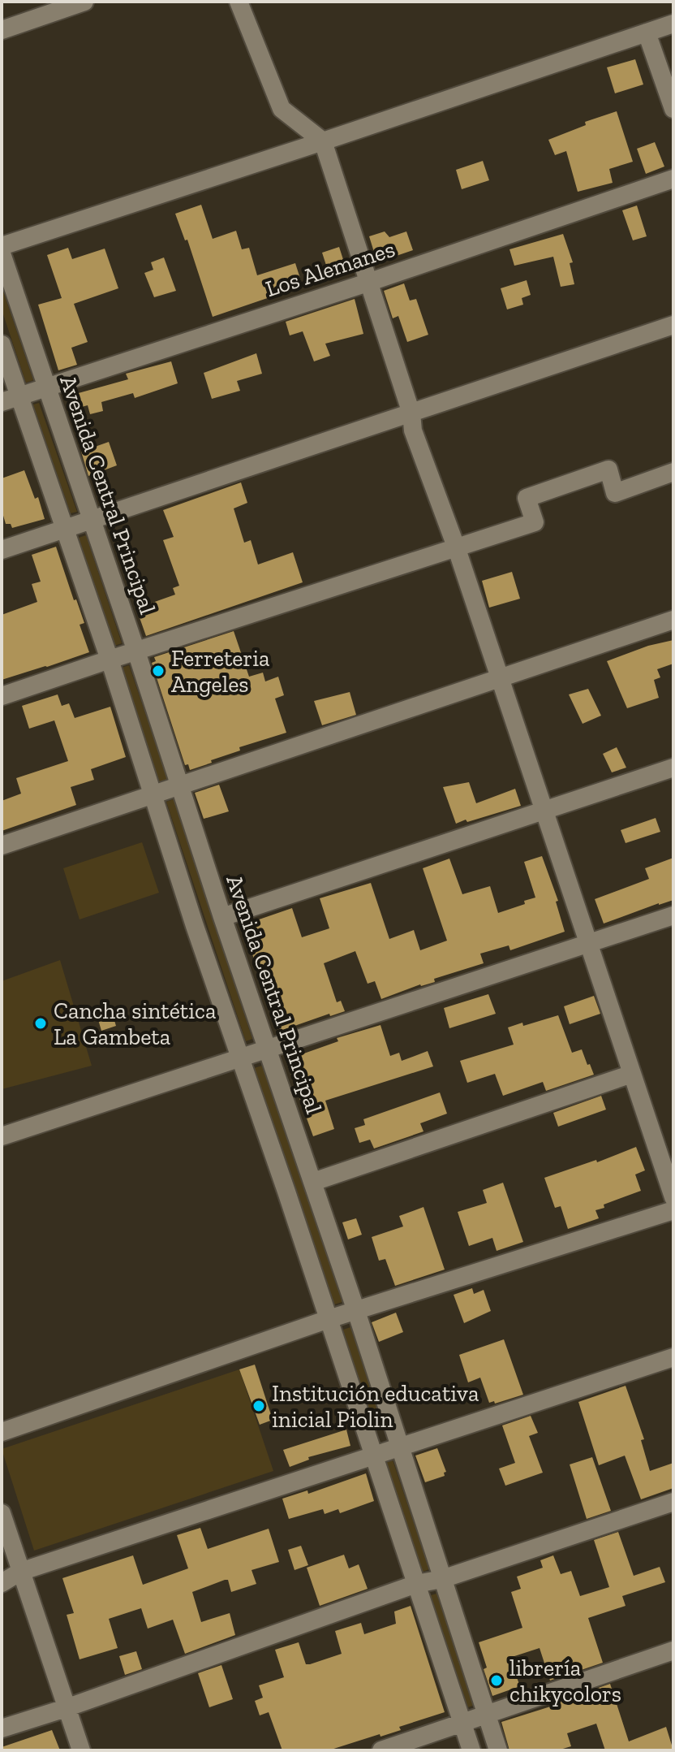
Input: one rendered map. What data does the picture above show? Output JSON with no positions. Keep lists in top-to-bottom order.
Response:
{
  "streets": {
    "street": ["Los Alemanes", "Avenida Central Principal"]
  },
  "crossings": [
    ["Los Alemanes", "Avenida Central Principal"]
  ],
  "places": [
    "Ferreteria Angeles",
    "Cancha sintética La Gambeta",
    "Institución educativa inicial Piolin",
    "librería chikycolors"
  ]
}
